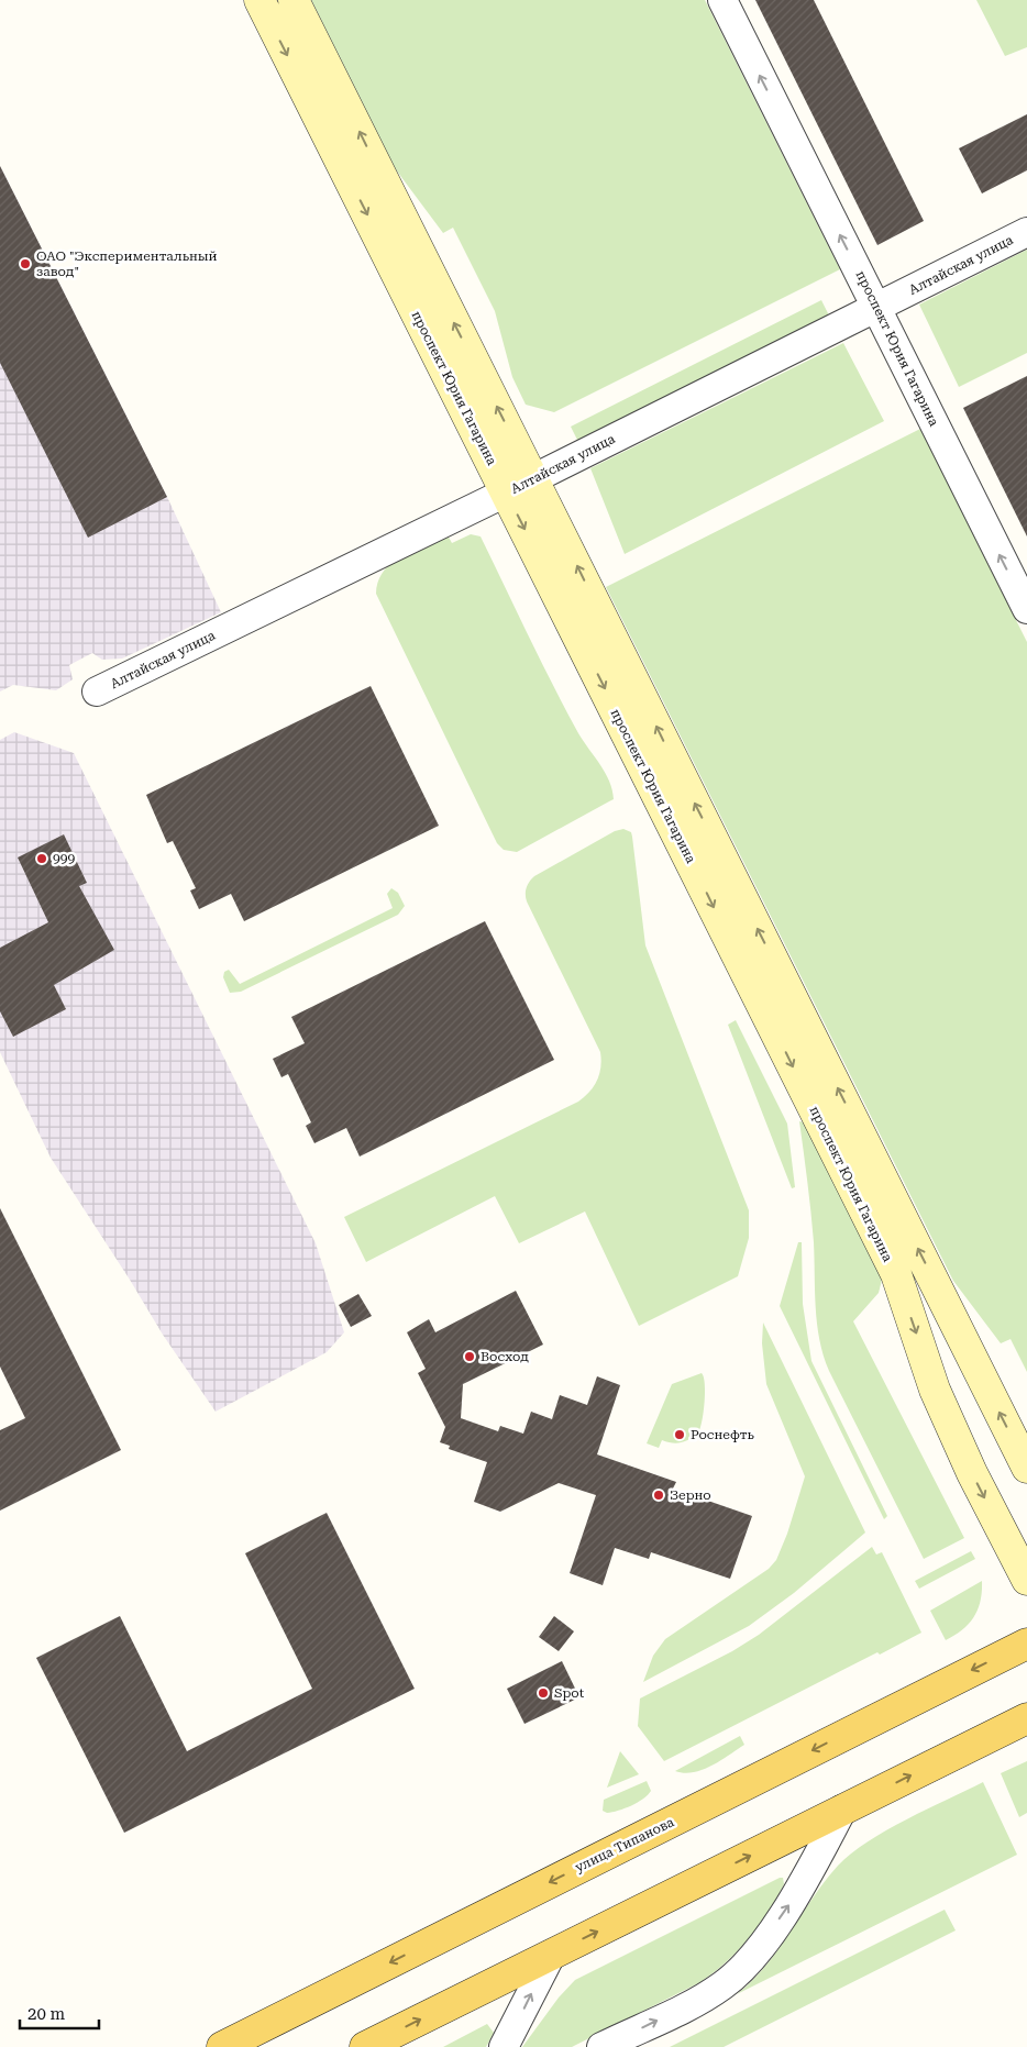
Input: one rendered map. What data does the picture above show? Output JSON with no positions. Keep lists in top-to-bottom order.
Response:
{
  "streets": {
    "main road": ["проспект Юрия Гагарина", "улица Типанова"],
    "street": ["Алтайская улица"]
  },
  "crossings": [
    ["Алтайская улица", "проспект Юрия Гагарина"]
  ],
  "places": [
    "ОАО \"Экспериментальный завод\"",
    "999",
    "Восход",
    "Роснефть",
    "Зерно",
    "Spot"
  ],
  "scale_bar": "20 m"
}
